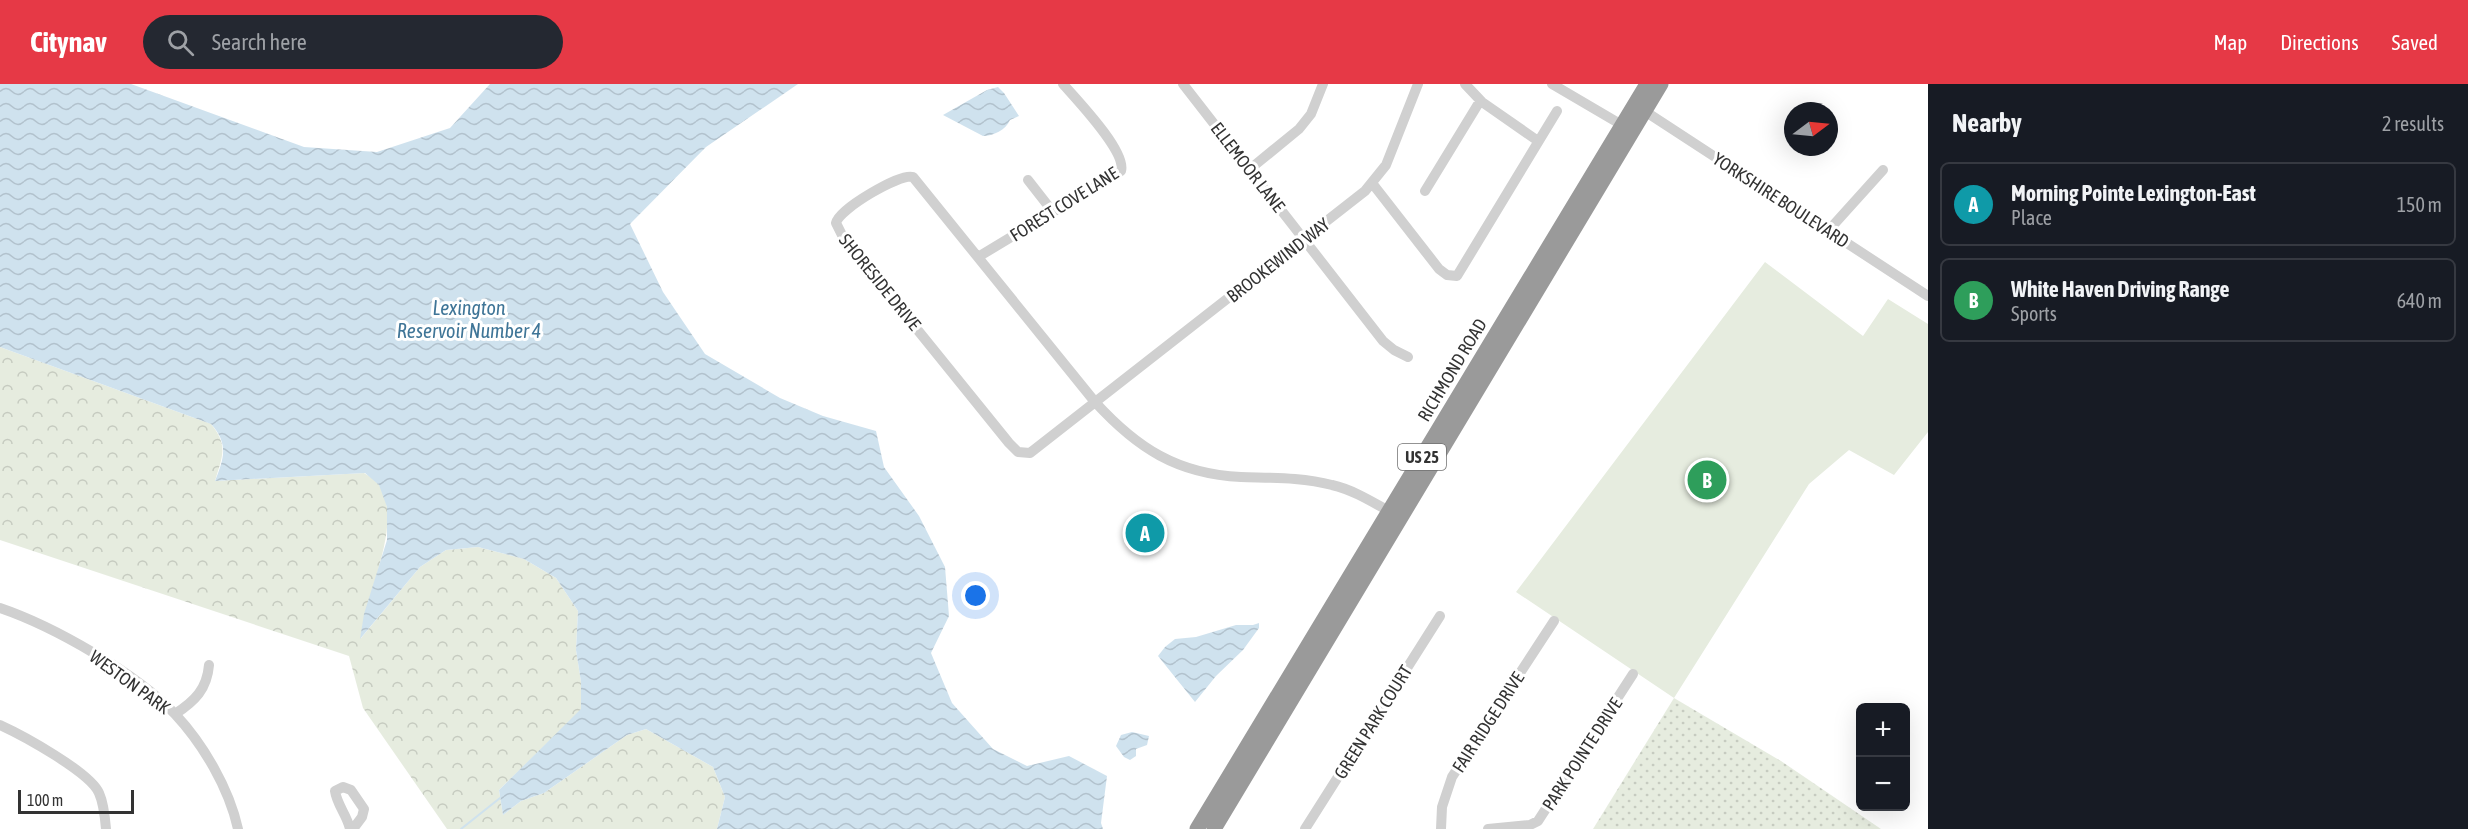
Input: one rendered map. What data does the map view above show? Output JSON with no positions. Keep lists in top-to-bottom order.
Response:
{
  "streets": {
    "highway": ["RICHMOND ROAD", "US 25"],
    "street": [
      "ELLEMOOR LANE",
      "YORKSHIRE BOULEVARD",
      "FOREST COVE LANE",
      "BROOKEWIND WAY",
      "SHORESIDE DRIVE",
      "WESTON PARK",
      "GREEN PARK COURT",
      "FAIR RIDGE DRIVE",
      "PARK POINTE DRIVE"
    ]
  },
  "crossings": [
    ["ELLEMOOR LANE", "BROOKEWIND WAY"],
    ["YORKSHIRE BOULEVARD", "RICHMOND ROAD"],
    ["FOREST COVE LANE", "SHORESIDE DRIVE"],
    ["BROOKEWIND WAY", "SHORESIDE DRIVE"],
    ["SHORESIDE DRIVE", "RICHMOND ROAD"]
  ],
  "water": ["Lexington Reservoir Number 4"],
  "scale_bar": "100 m",
  "north": "right",
  "page": {
    "header": "Citynav",
    "search": "Search here",
    "nav": ["Map", "Directions", "Saved"],
    "heading": ["Nearby", "2 results"],
    "list": [
      {
        "mark": "A",
        "name": "Morning Pointe Lexington-East",
        "note": "Place",
        "value": "150 m"
      },
      {
        "mark": "B",
        "name": "White Haven Driving Range",
        "note": "Sports",
        "value": "640 m"
      }
    ],
    "pins": ["B", "A"],
    "map_buttons": ["+", "−"],
    "scale": "100 m"
  }
}
